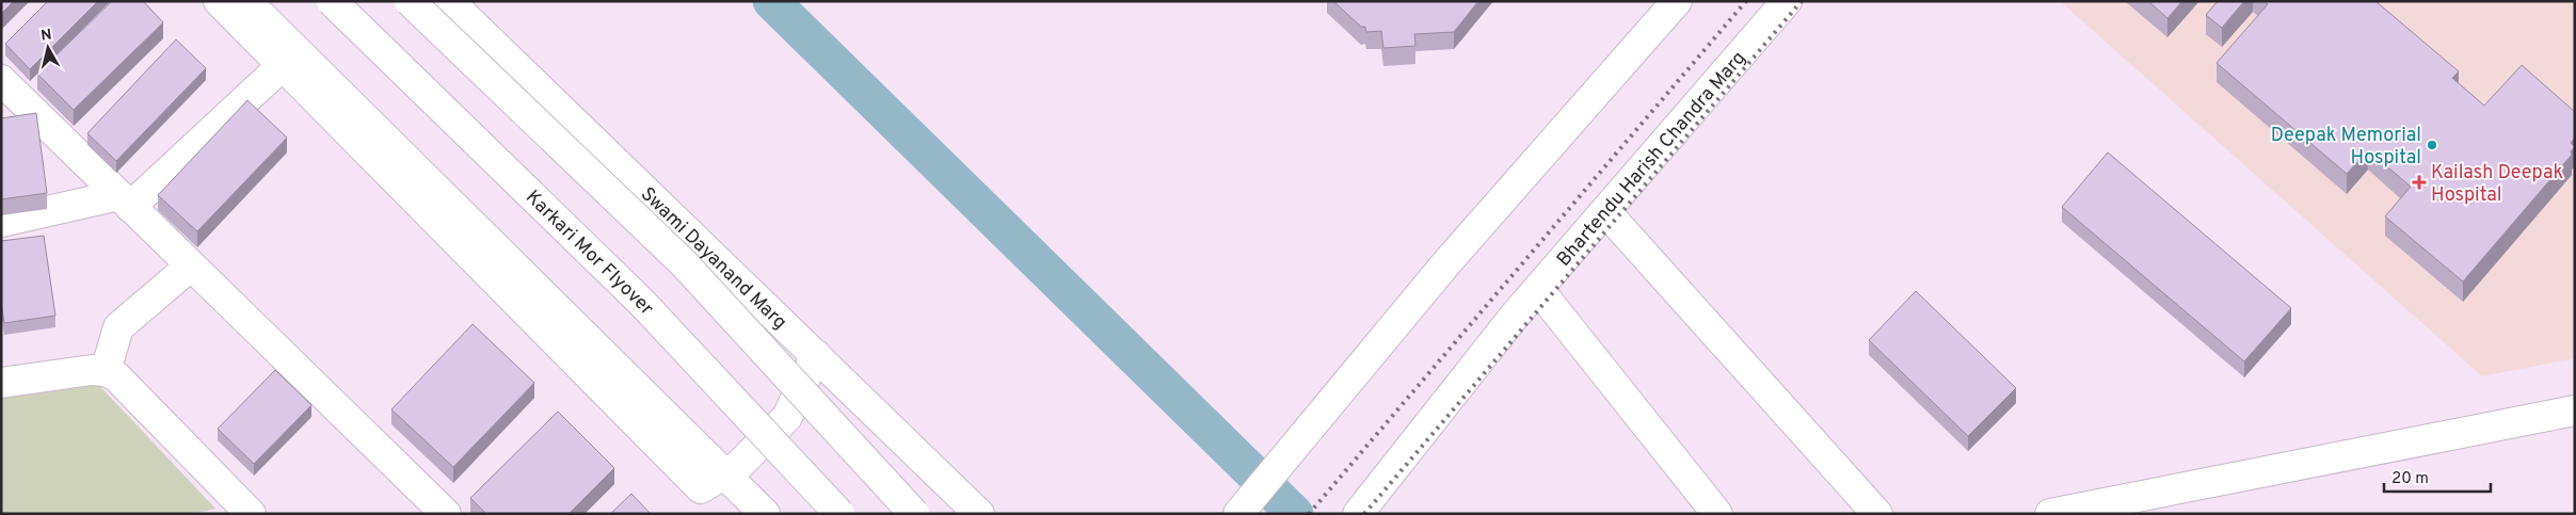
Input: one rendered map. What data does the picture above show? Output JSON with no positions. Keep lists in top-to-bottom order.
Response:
{
  "streets": {
    "main road": ["Bhartendu Harish Chandra Marg", "Karkari Mor Flyover", "Swami Dayanand Marg"]
  },
  "places": {
    "other": ["Deepak Memorial Hospital"],
    "health": ["Kailash Deepak Hospital"]
  },
  "scale_bar": "20 m",
  "north": "top"
}
